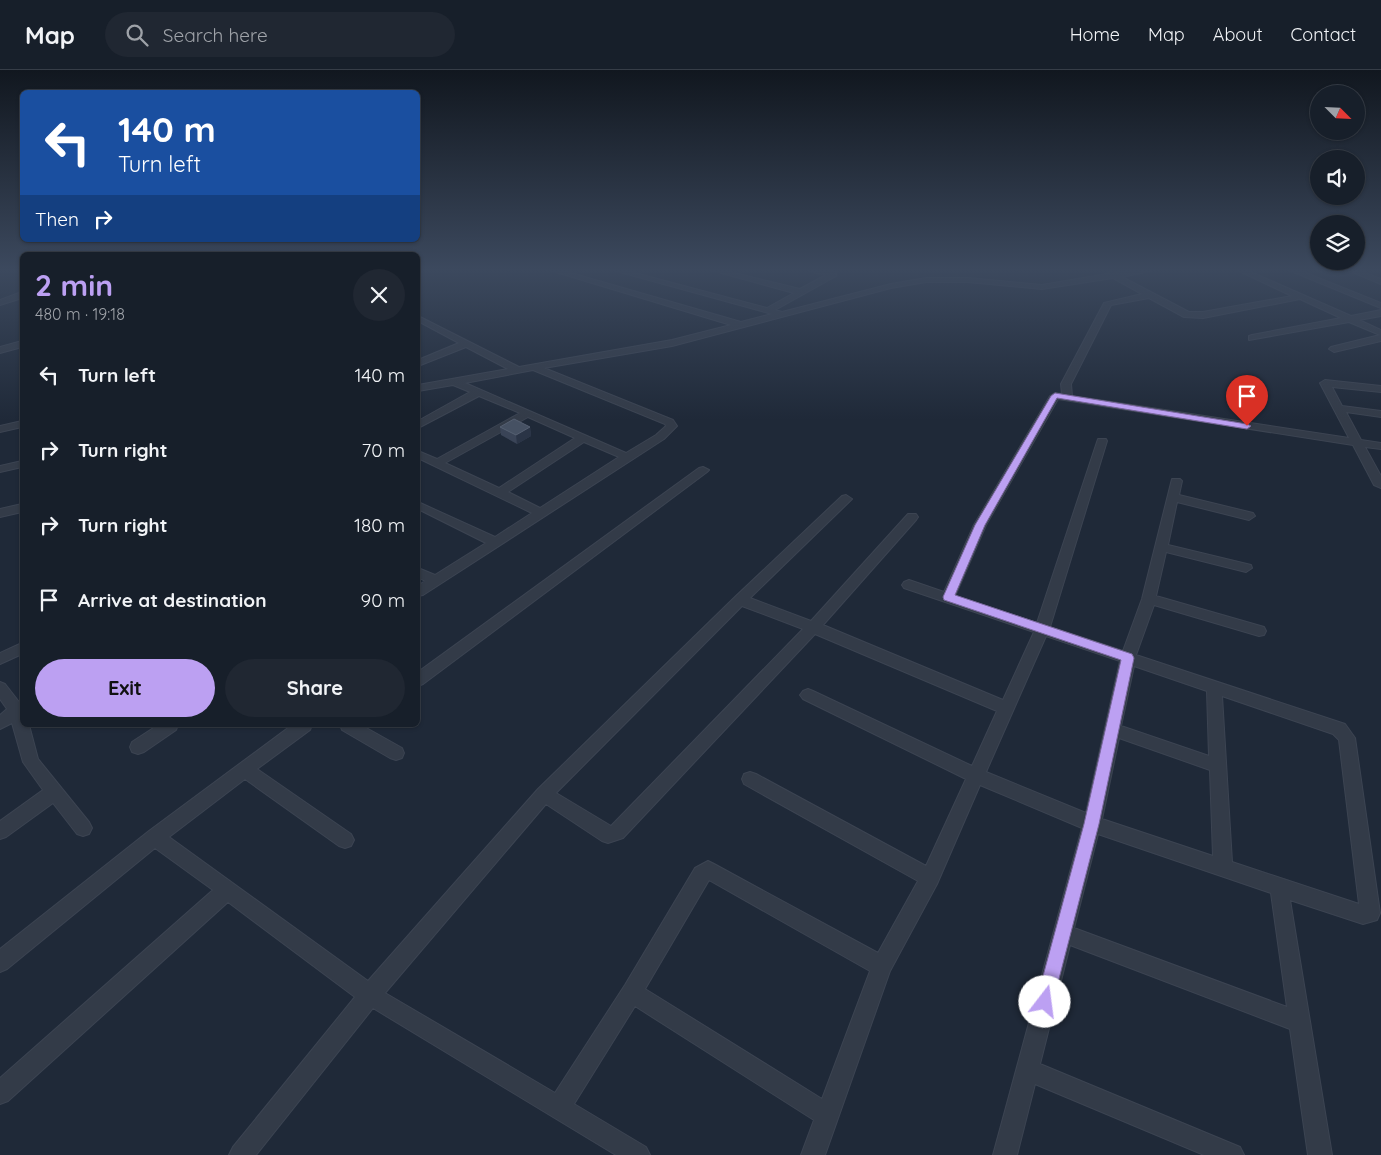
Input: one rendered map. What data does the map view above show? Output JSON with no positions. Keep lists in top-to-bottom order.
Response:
{
  "north": "bottom right",
  "page": {
    "header": "Map",
    "search": "Search here",
    "nav": [
      "Home",
      "Map",
      "About",
      "Contact"
    ],
    "turn": ["140 m", "Turn left"],
    "then": "Then",
    "heading": ["2 min", "480 m · 19:18"],
    "list": [
      {
        "name": "Turn left",
        "value": "140 m"
      },
      {
        "name": "Turn right",
        "value": "70 m"
      },
      {
        "name": "Turn right",
        "value": "180 m"
      },
      {
        "name": "Arrive at destination",
        "value": "90 m"
      }
    ],
    "buttons": ["Exit", "Share"]
  }
}
